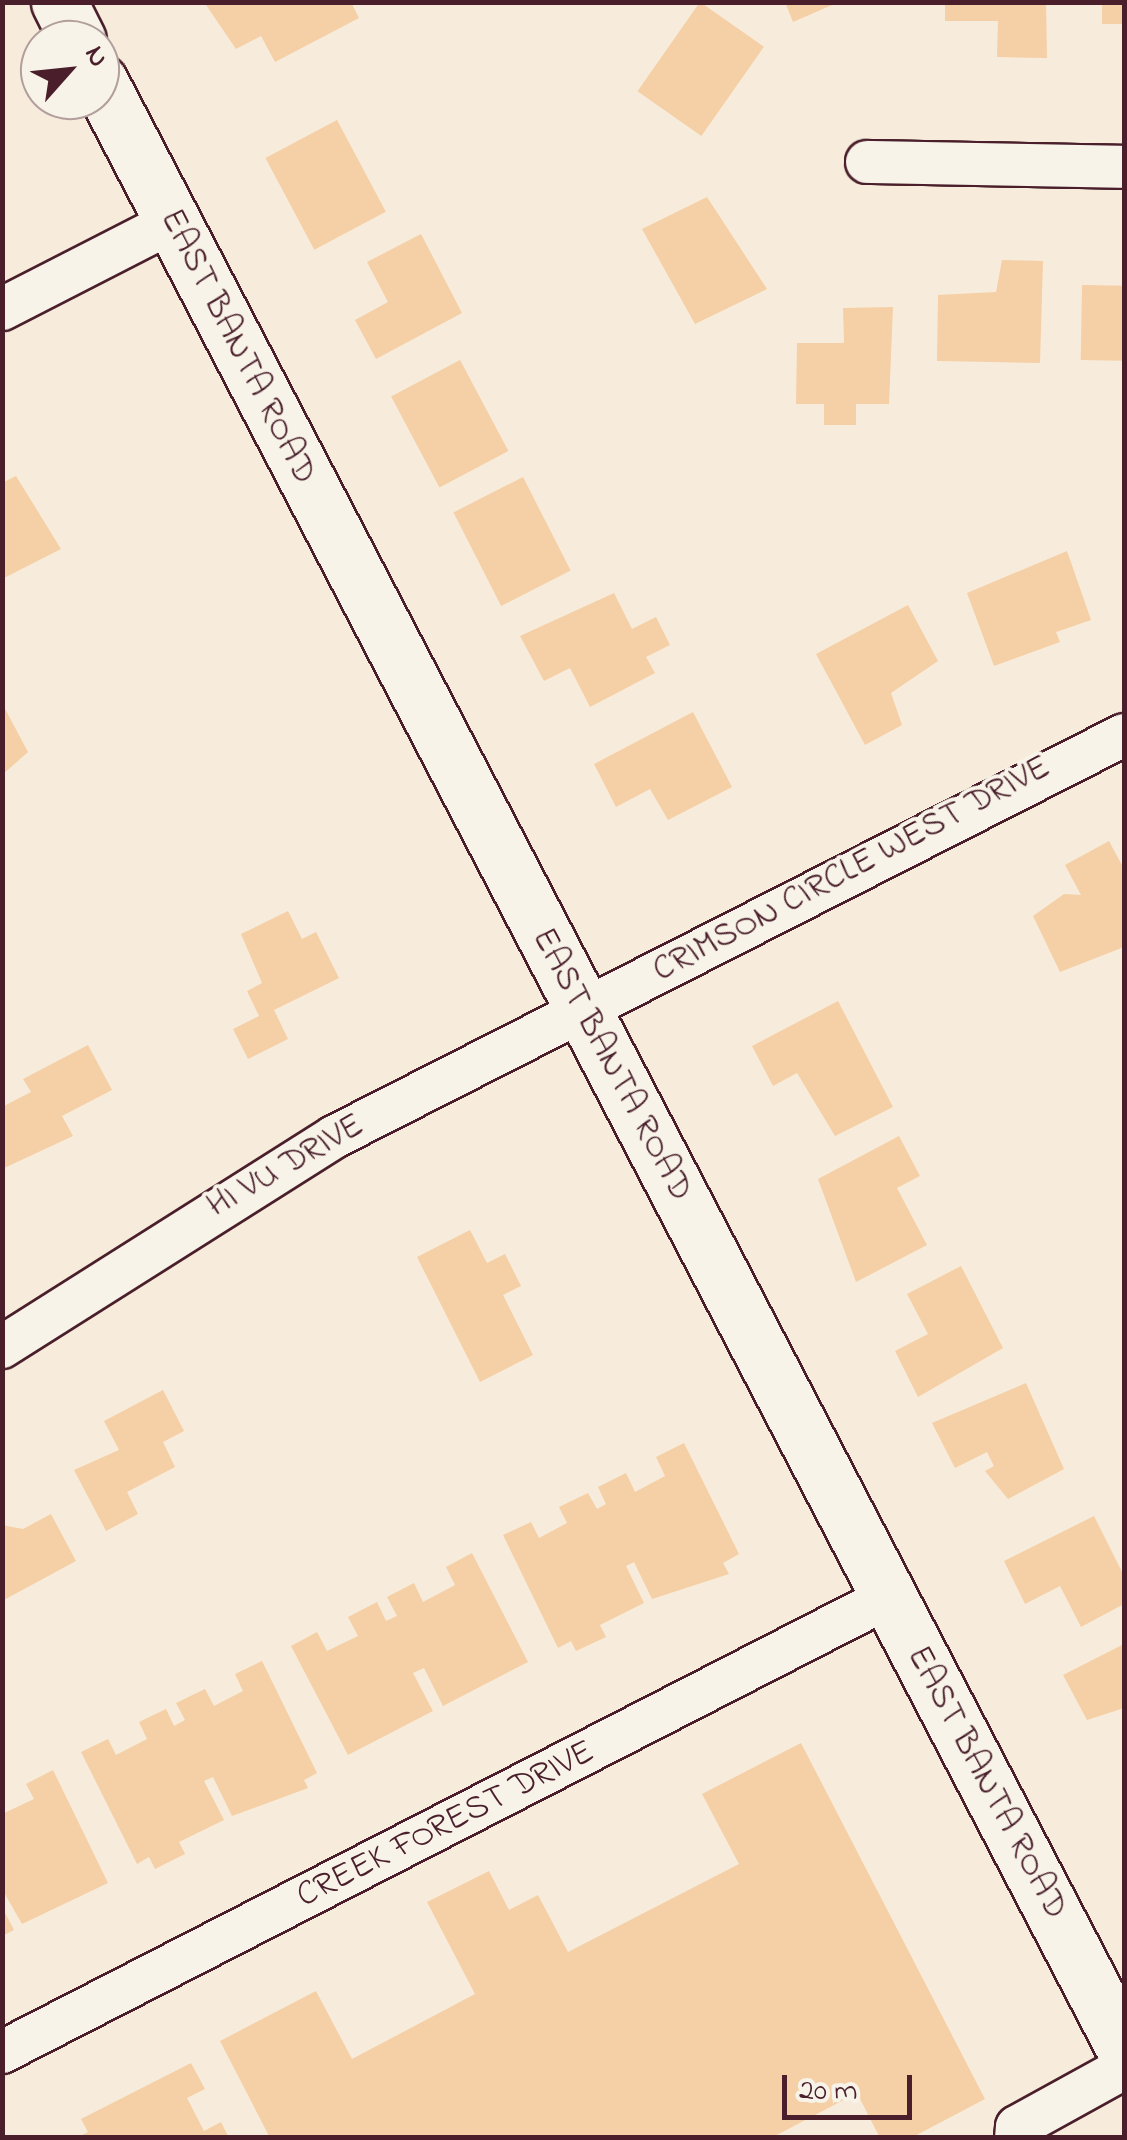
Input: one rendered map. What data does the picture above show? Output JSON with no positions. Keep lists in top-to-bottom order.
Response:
{
  "streets": {
    "street": [
      "EAST BANTA ROAD",
      "CRIMSON CIRCLE WEST DRIVE",
      "HI VU DRIVE",
      "CREEK FOREST DRIVE"
    ]
  },
  "crossings": [
    ["EAST BANTA ROAD", "CRIMSON CIRCLE WEST DRIVE"],
    ["EAST BANTA ROAD", "HI VU DRIVE"],
    ["EAST BANTA ROAD", "CREEK FOREST DRIVE"],
    ["CRIMSON CIRCLE WEST DRIVE", "HI VU DRIVE"]
  ],
  "scale_bar": "20 m",
  "north": "top right"
}
